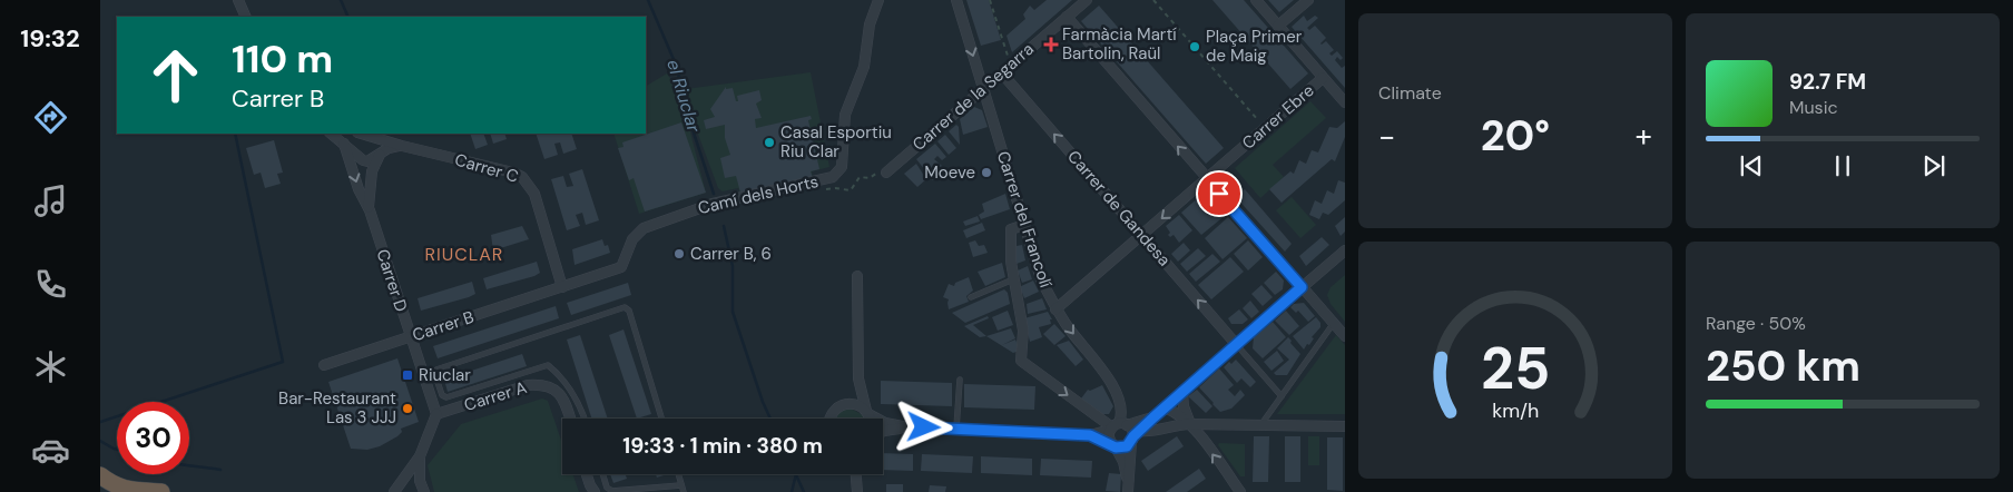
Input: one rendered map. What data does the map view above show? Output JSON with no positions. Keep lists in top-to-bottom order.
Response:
{
  "streets": {
    "street": [
      "Carrer de la Segarra",
      "Carrer Ebre",
      "Carrer C",
      "Camí dels Horts",
      "Carrer de Gandesa",
      "Carrer del Francolí",
      "Carrer D",
      "Carrer B",
      "Carrer A"
    ]
  },
  "crossings": [
    ["Carrer de la Segarra", "Carrer de Gandesa"],
    ["Carrer de la Segarra", "Carrer del Francolí"],
    ["Carrer Ebre", "Carrer de Gandesa"],
    ["Carrer Ebre", "Carrer del Francolí"],
    ["Carrer C", "Camí dels Horts"],
    ["Carrer C", "Carrer B"],
    ["Camí dels Horts", "Carrer B"],
    ["Carrer D", "Carrer B"],
    ["Carrer D", "Carrer A"]
  ],
  "one_way": ["Carrer del Francolí"],
  "districts": ["RIUCLAR"],
  "water": ["el Riuclar"],
  "places": {
    "health": ["Farmàcia Martí Bartolin, Raül"],
    "other": [
      "Plaça Primer de Maig",
      "Casal Esportiu Riu Clar",
      "Moeve",
      "Carrer B, 6",
      "Bar-Restaurant Las 3 JJJ"
    ],
    "transit": ["Riuclar"]
  },
  "page": {
    "tabs": "19:32",
    "tile": [
      "Climate",
      ["Range · 50%", "250 km"]
    ],
    "turn": ["110 m", "Carrer B"],
    "song": ["92.7 FM", "Music"],
    "heat": ["−", "20°", "+"],
    "limit": "30",
    "trip": "19:33 · 1 min · 380 m",
    "gauge": ["25", "km/h"]
  }
}
